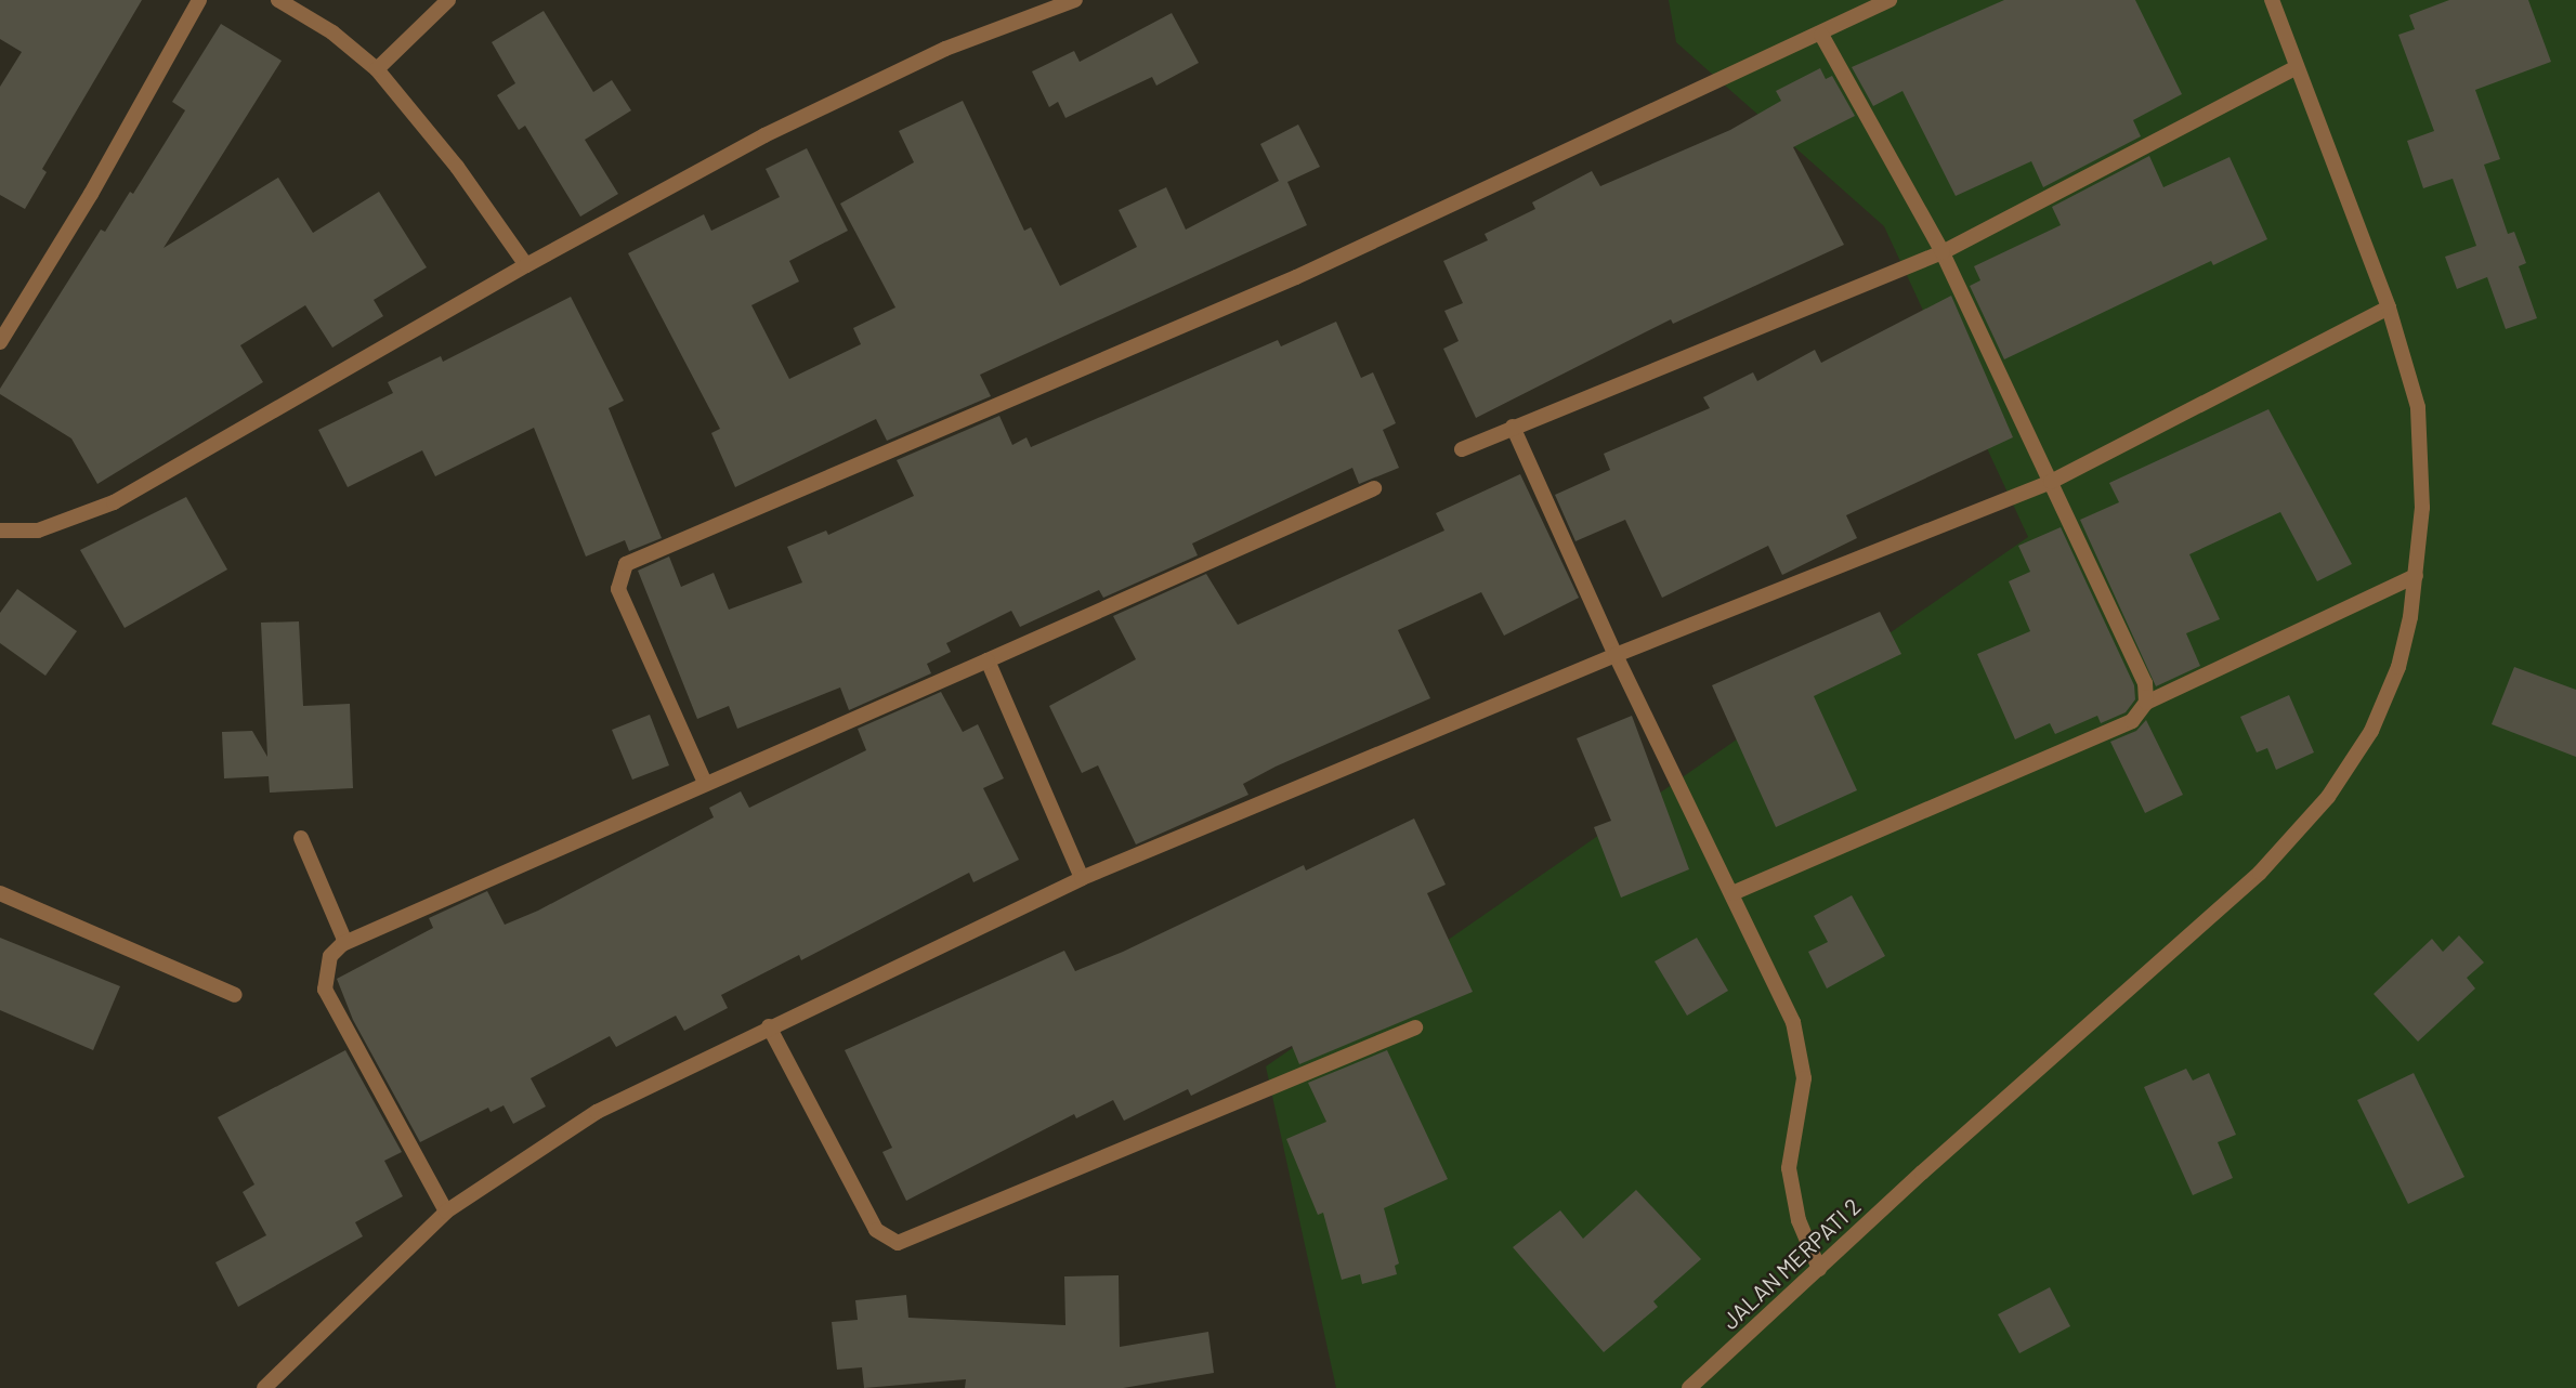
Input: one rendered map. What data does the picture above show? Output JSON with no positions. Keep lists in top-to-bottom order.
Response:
{
  "streets": {
    "street": ["JALAN MERPATI 2"]
  }
}
